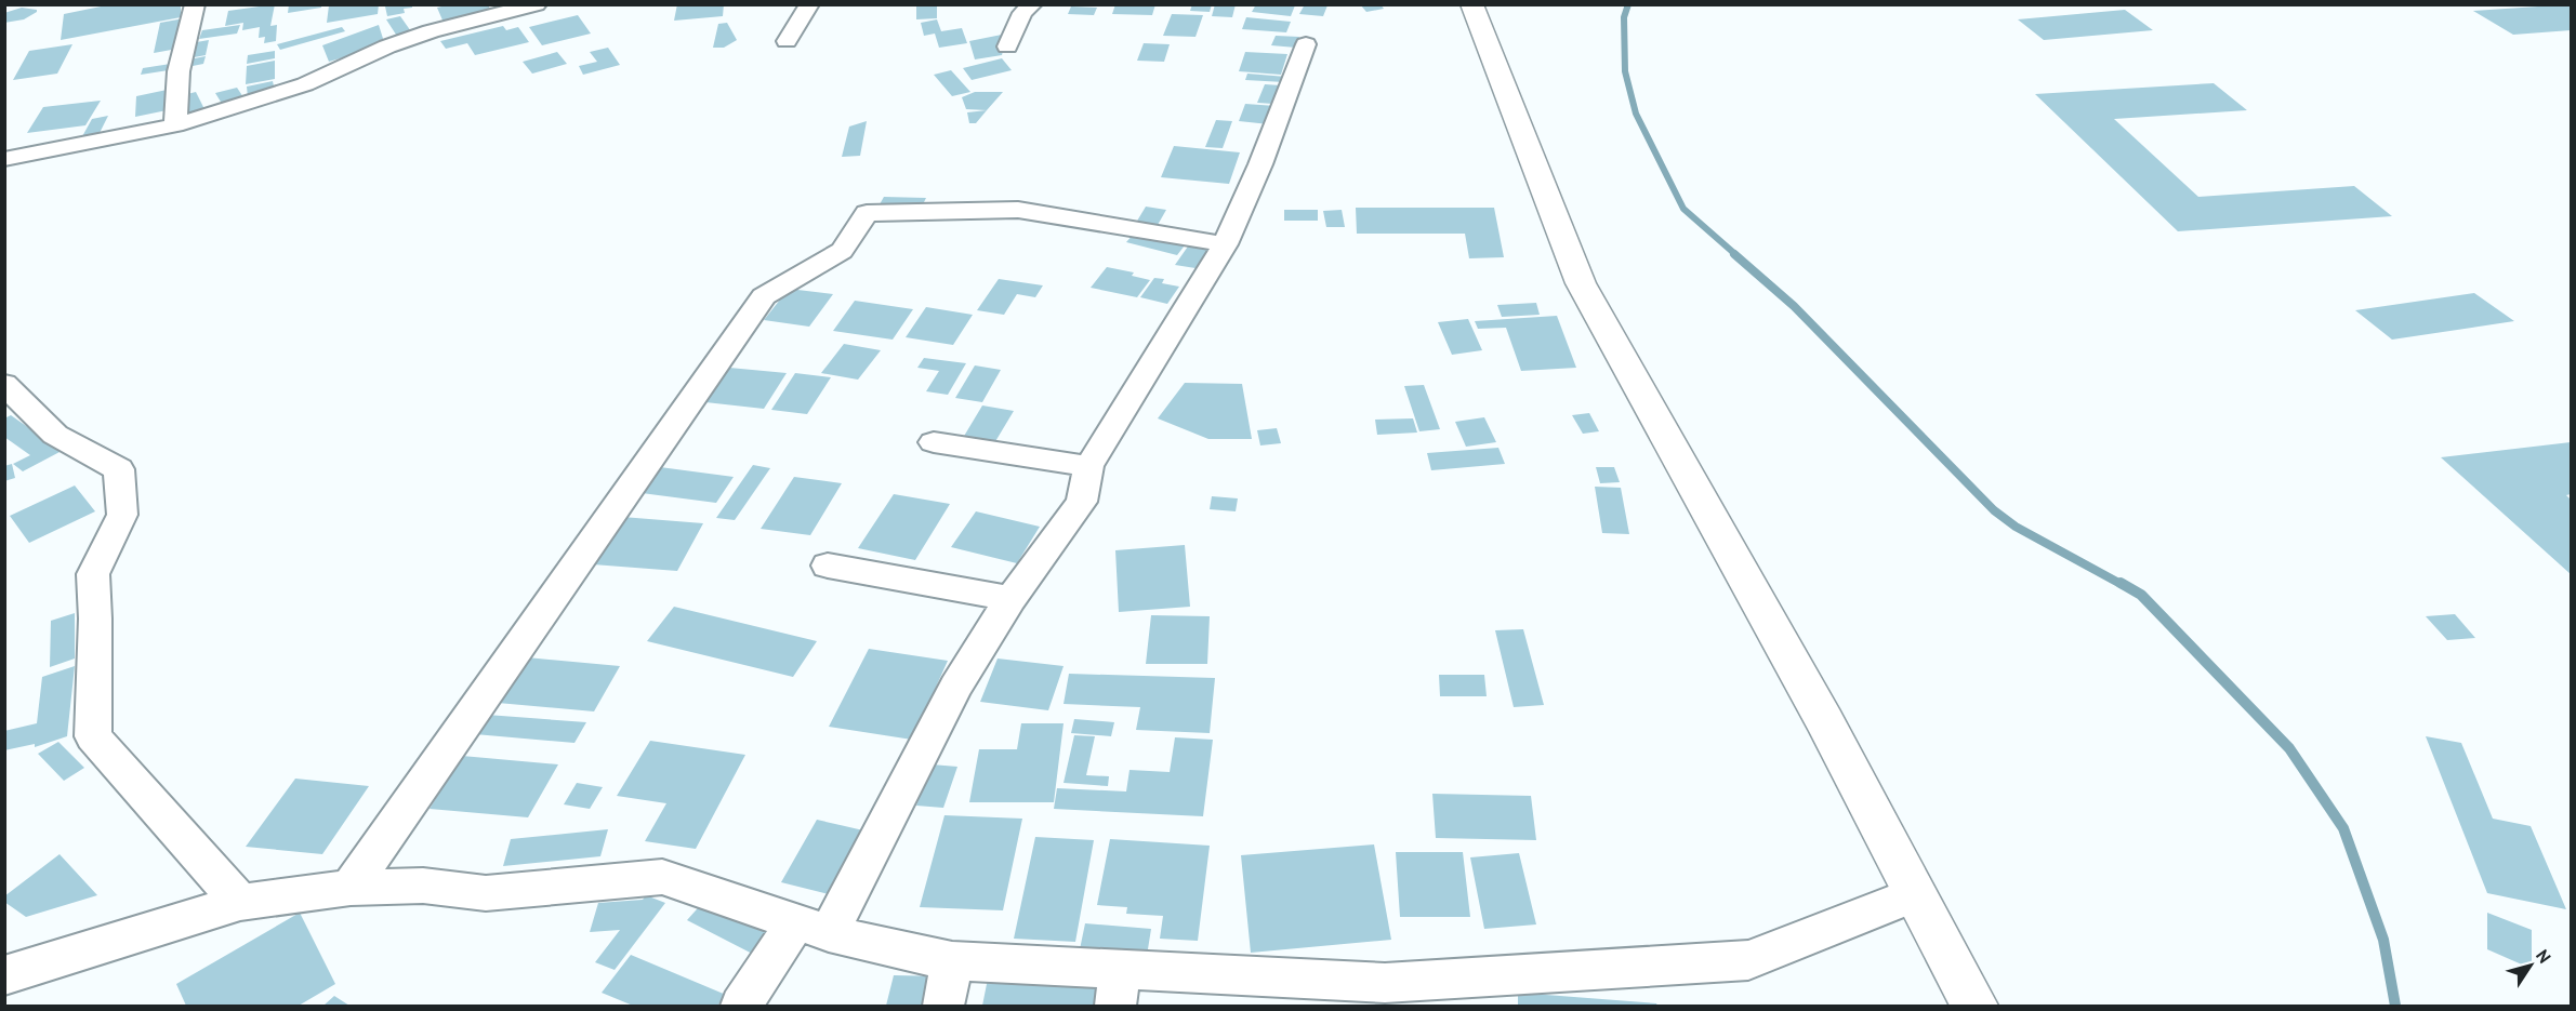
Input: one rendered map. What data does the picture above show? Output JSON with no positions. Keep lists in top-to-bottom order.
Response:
{
  "north": "top right"
}
